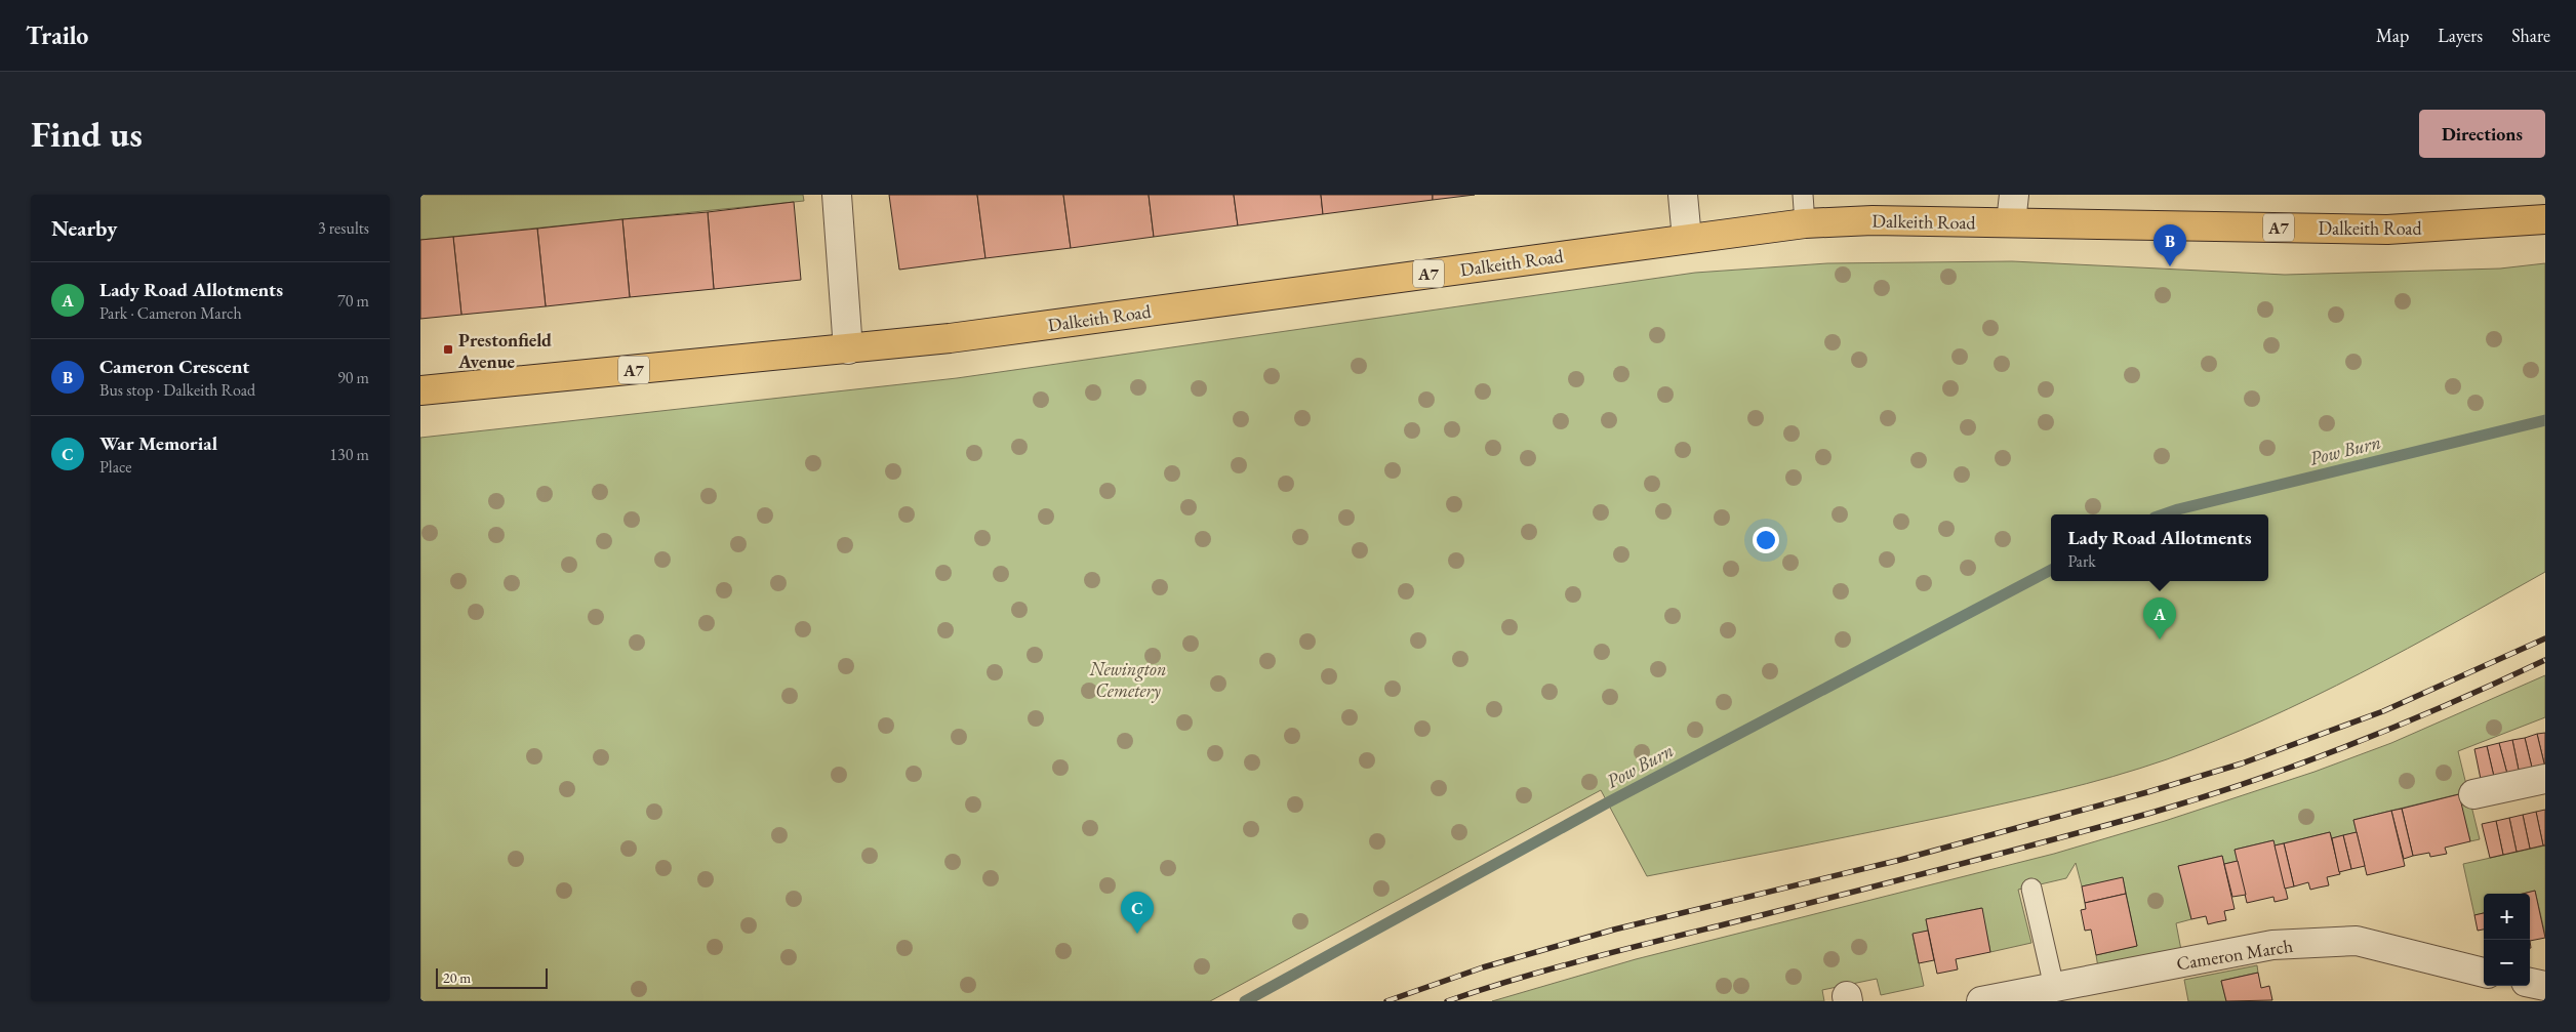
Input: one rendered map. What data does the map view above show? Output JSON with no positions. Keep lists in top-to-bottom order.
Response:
{
  "streets": {
    "main road": ["Dalkeith Road", "A7"],
    "street": ["Cameron March"]
  },
  "water": ["Pow Burn"],
  "parks": ["Newington Cemetery"],
  "places": {
    "transit": ["Prestonfield Avenue"]
  },
  "scale_bar": "20 m",
  "page": {
    "header": "Trailo",
    "nav": ["Map", "Layers", "Share"],
    "buttons": "Directions",
    "title": "Find us",
    "heading": ["Nearby", "3 results"],
    "pins": ["B", "A", "C"],
    "list": [
      {
        "mark": "A",
        "name": "Lady Road Allotments",
        "note": "Park · Cameron March",
        "value": "70 m"
      },
      {
        "mark": "B",
        "name": "Cameron Crescent",
        "note": "Bus stop · Dalkeith Road",
        "value": "90 m"
      },
      {
        "mark": "C",
        "name": "War Memorial",
        "note": "Place",
        "value": "130 m"
      }
    ],
    "popup": ["Lady Road Allotments", "Park"],
    "map_buttons": ["+", "−"],
    "scale": "20 m"
  }
}
